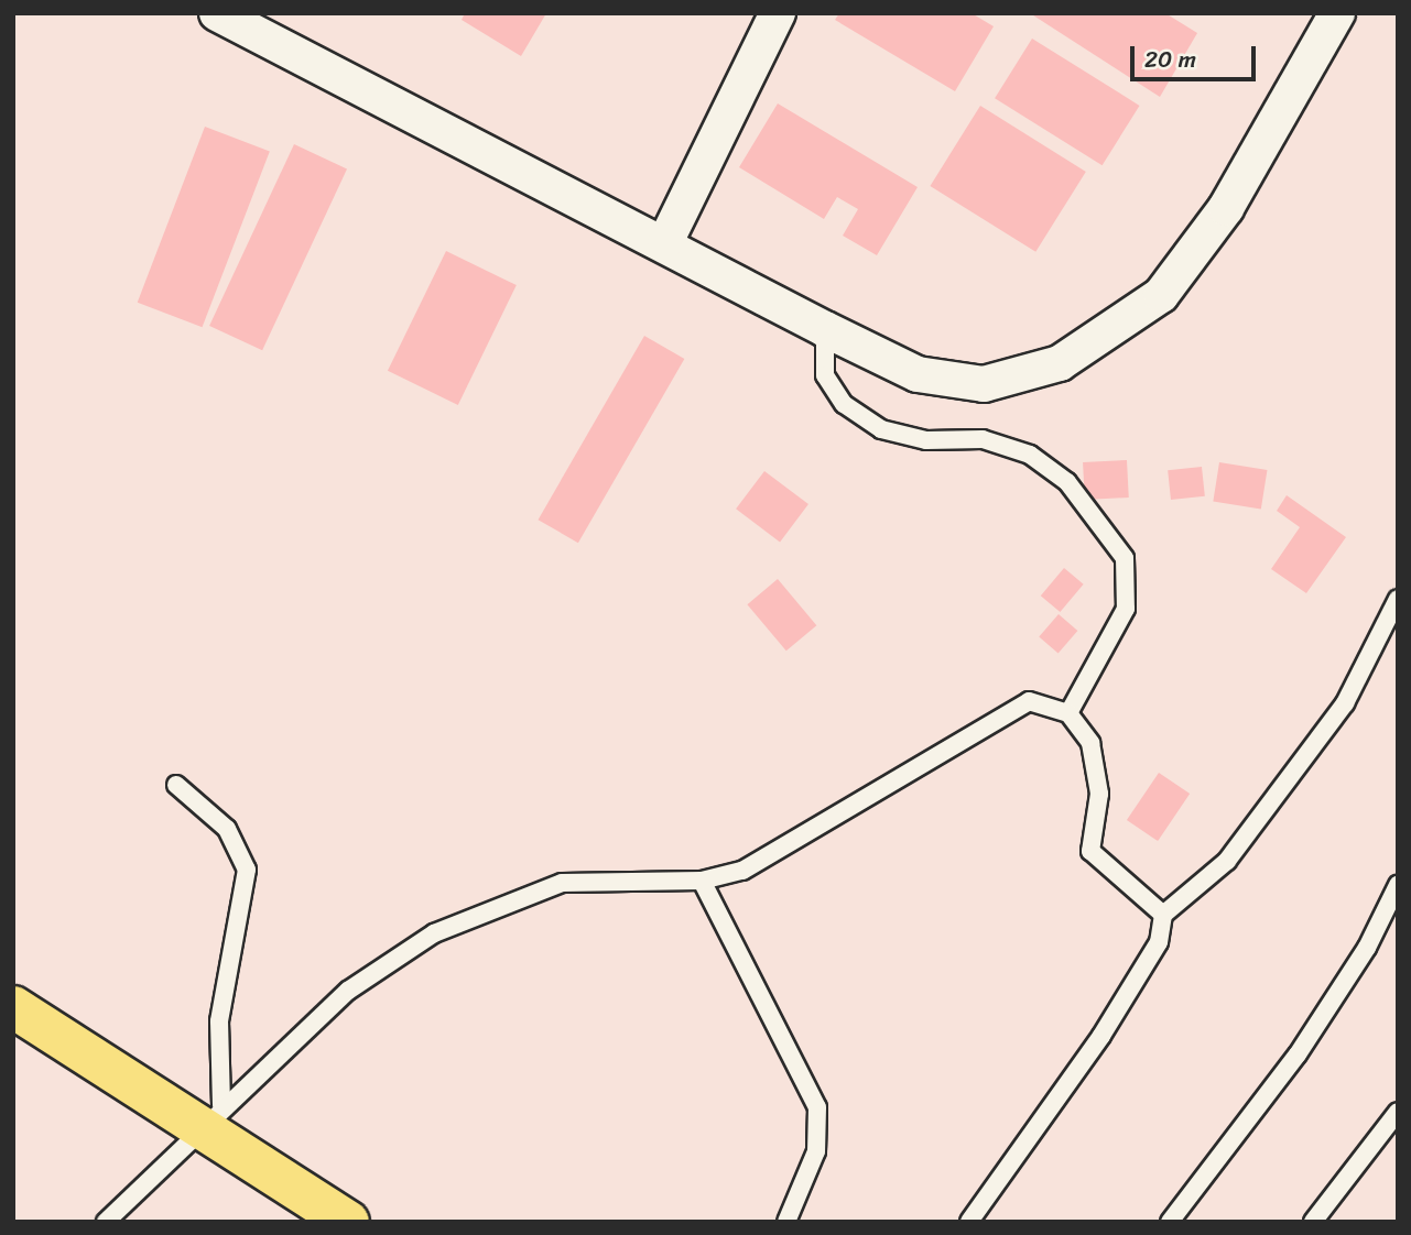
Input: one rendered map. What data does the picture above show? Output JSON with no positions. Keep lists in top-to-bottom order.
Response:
{
  "scale_bar": "20 m"
}
